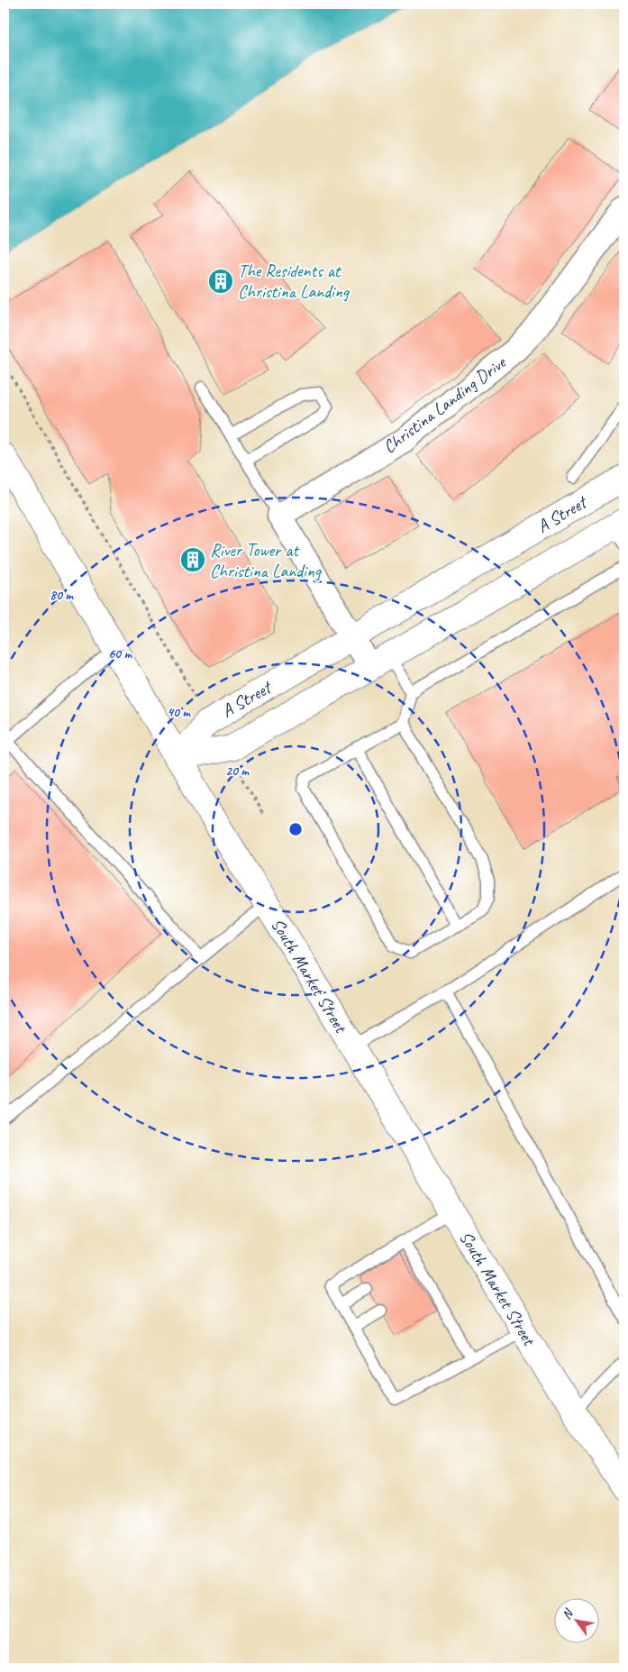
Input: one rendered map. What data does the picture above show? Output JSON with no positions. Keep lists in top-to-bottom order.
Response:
{
  "streets": {
    "main road": ["A Street", "South Market Street"],
    "street": ["Christina Landing Drive"]
  },
  "crossings": [
    ["A Street", "South Market Street"]
  ],
  "places": {
    "building": ["The Residents at Christina Landing", "River Tower at Christina Landing"]
  },
  "north": "top left",
  "rings": [
    "80 m",
    "60 m",
    "40 m",
    "20 m"
  ]
}
